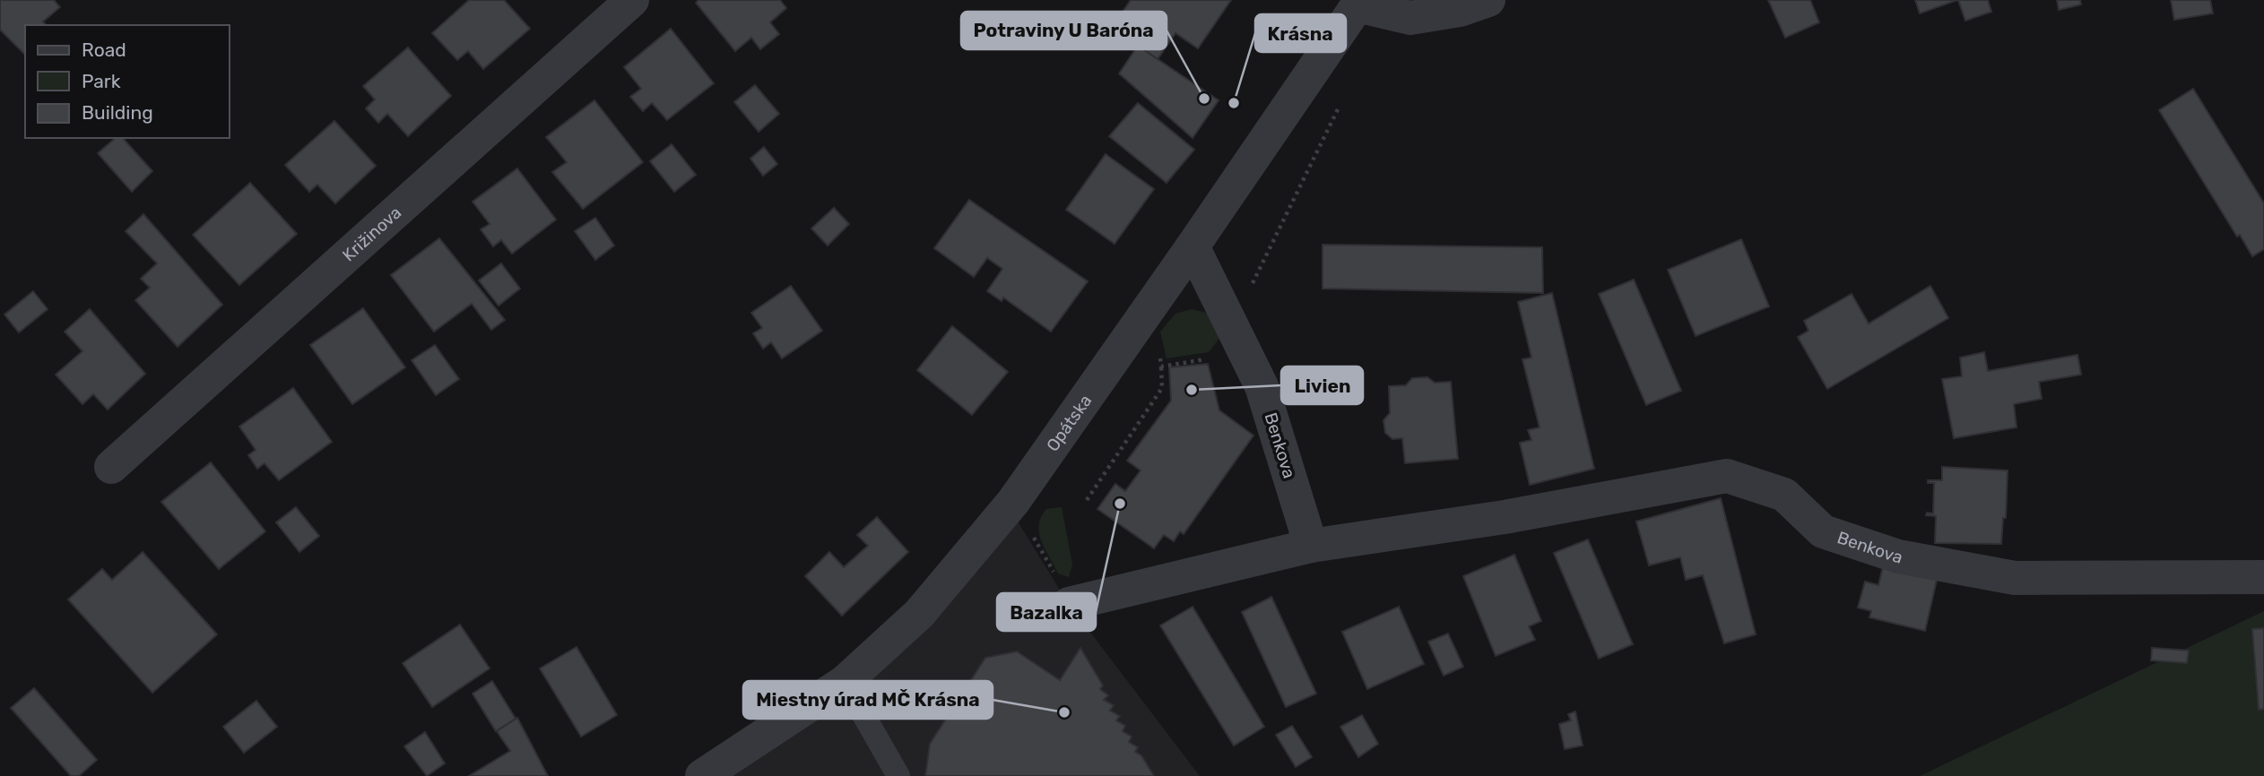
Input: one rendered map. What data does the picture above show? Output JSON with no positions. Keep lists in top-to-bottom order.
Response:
{
  "streets": {
    "street": ["Križinova", "Opátska", "Benkova"]
  },
  "crossings": [
    ["Opátska", "Benkova"]
  ],
  "places": [
    "Potraviny U Baróna",
    "Krásna",
    "Livien",
    "Bazalka",
    "Miestny úrad MČ Krásna"
  ],
  "legend": ["Road", "Park", "Building"]
}
